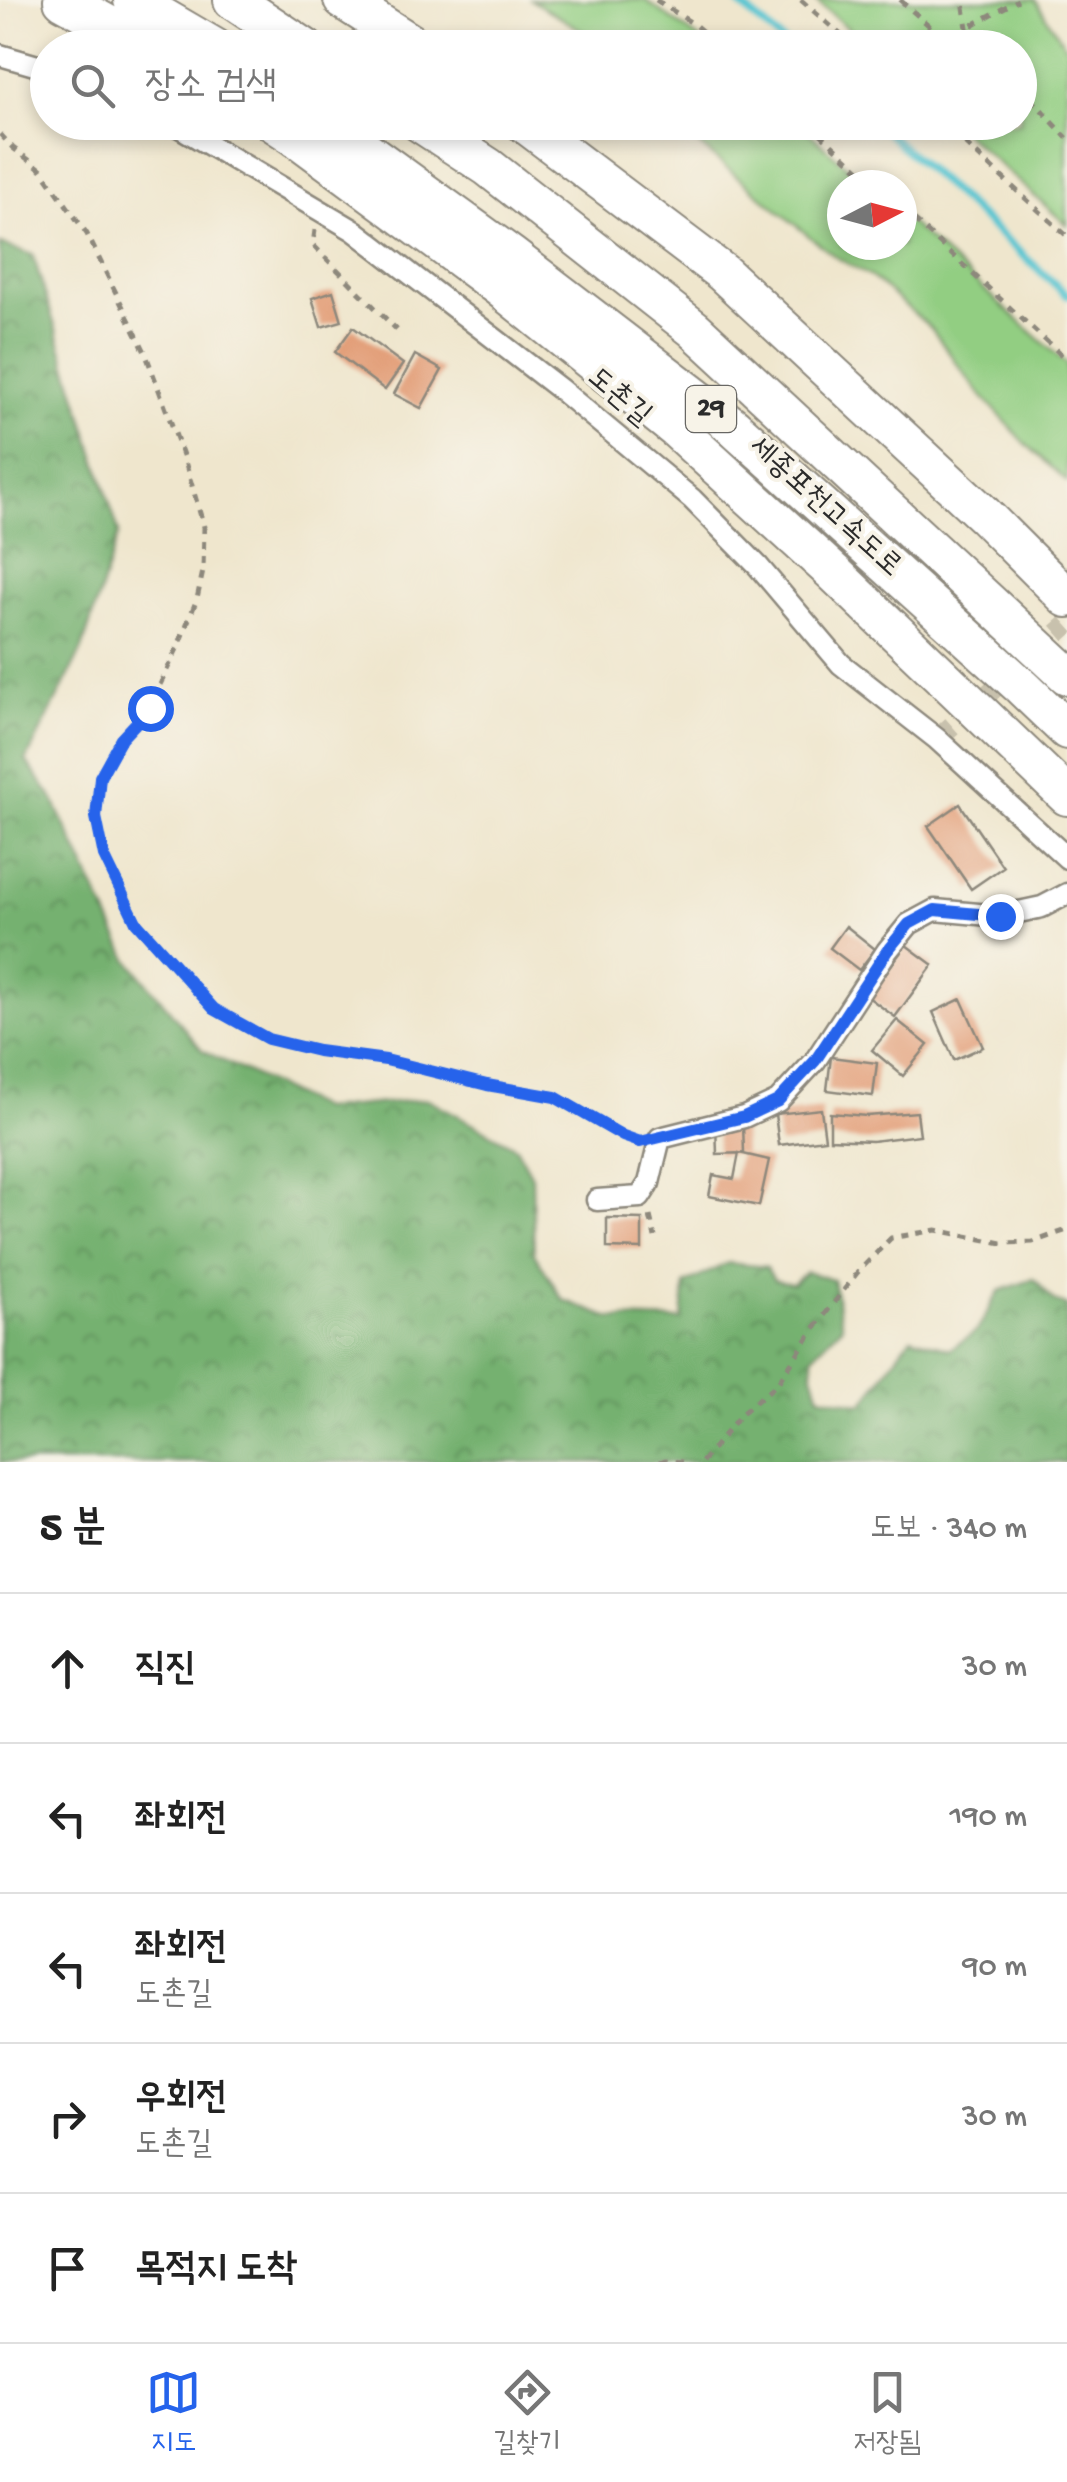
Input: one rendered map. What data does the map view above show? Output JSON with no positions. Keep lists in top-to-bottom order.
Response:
{
  "streets": {
    "highway": ["29", "세종포천고속도로"],
    "street": ["도촌길"]
  },
  "north": "right",
  "page": {
    "search": "장소 검색",
    "heading": ["5 분", "도보 · 340 m"],
    "list": [
      ["직진", "30 m"],
      ["좌회전", "190 m"],
      ["좌회전", "도촌길", "90 m"],
      ["우회전", "도촌길", "30 m"],
      "목적지 도착"
    ],
    "nav": ["지도", "길찾기", "저장됨"]
  }
}
